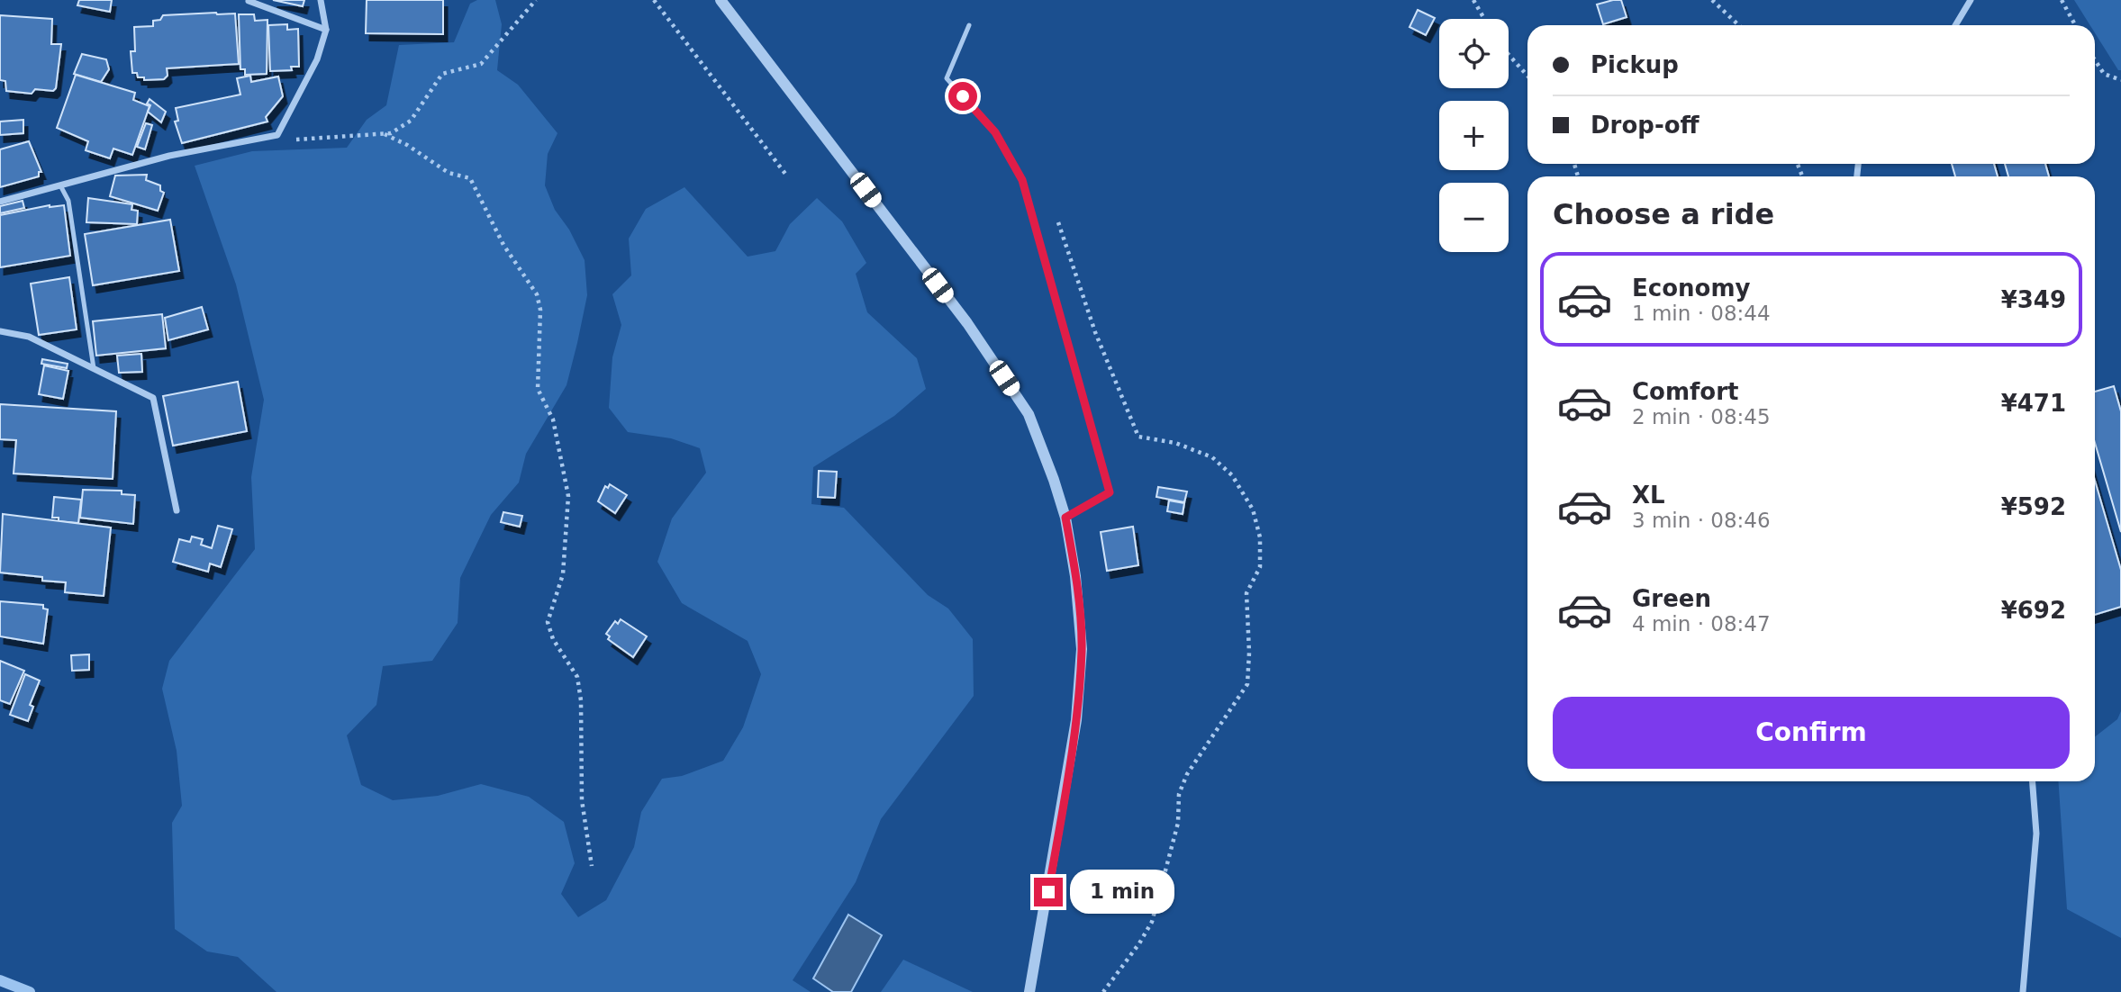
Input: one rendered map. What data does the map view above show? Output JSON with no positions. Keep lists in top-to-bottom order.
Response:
{
  "page": {
    "map_buttons": ["+", "−"],
    "banner": ["Pickup", "Drop-off"],
    "heading": "Choose a ride",
    "list": [
      {
        "name": "Economy",
        "note": "1 min · 08:44",
        "value": "¥349"
      },
      {
        "name": "Comfort",
        "note": "2 min · 08:45",
        "value": "¥471"
      },
      {
        "name": "XL",
        "note": "3 min · 08:46",
        "value": "¥592"
      },
      {
        "name": "Green",
        "note": "4 min · 08:47",
        "value": "¥692"
      }
    ],
    "buttons": "Confirm",
    "bubble": "1 min"
  }
}
